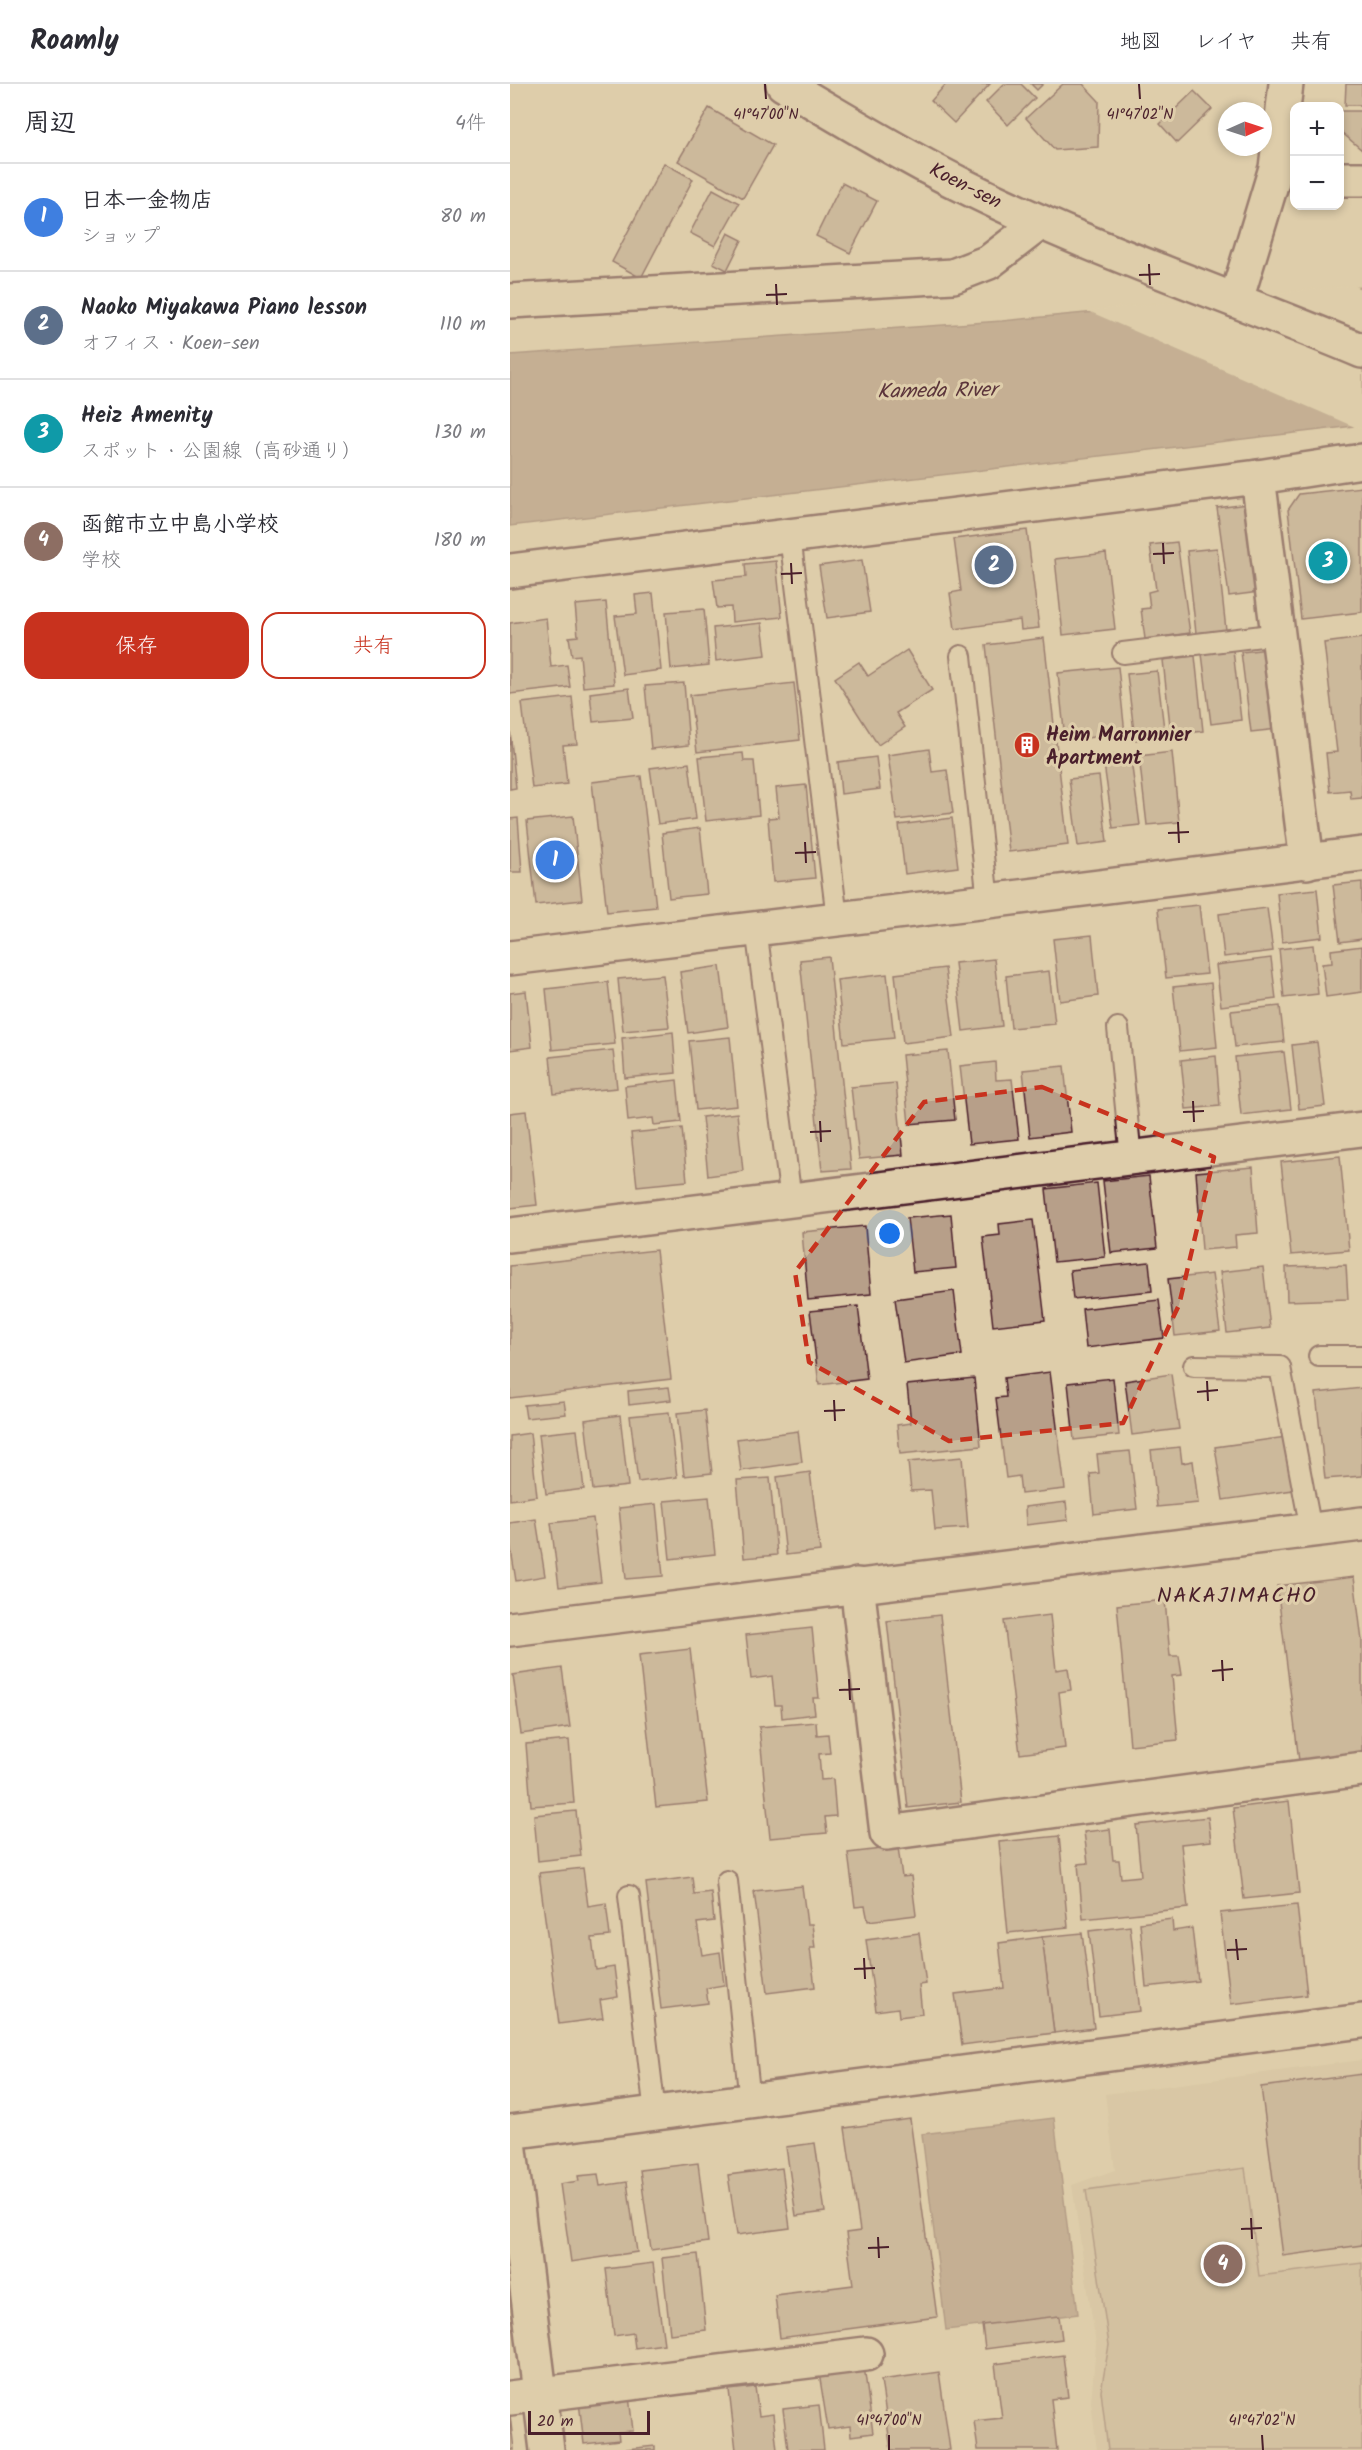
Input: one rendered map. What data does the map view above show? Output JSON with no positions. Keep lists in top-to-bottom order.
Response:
{
  "streets": {
    "street": ["Koen-sen"]
  },
  "districts": ["NAKAJIMACHO"],
  "water": ["Kameda River"],
  "places": {
    "building": ["Heim Marronnier Apartment"]
  },
  "scale_bar": "20 m",
  "north": "right",
  "page": {
    "header": "Roamly",
    "nav": ["地図", "レイヤ", "共有"],
    "heading": ["周辺", "4件"],
    "map_buttons": ["+", "−"],
    "list": [
      {
        "mark": "1",
        "name": "日本一金物店",
        "note": "ショップ",
        "value": "80 m"
      },
      {
        "mark": "2",
        "name": "Naoko Miyakawa Piano lesson",
        "note": "オフィス · Koen-sen",
        "value": "110 m"
      },
      {
        "mark": "3",
        "name": "Heiz Amenity",
        "note": "スポット · 公園線（高砂通り）",
        "value": "130 m"
      },
      {
        "mark": "4",
        "name": "函館市立中島小学校",
        "note": "学校",
        "value": "180 m"
      }
    ],
    "pins": [
      "3",
      "2",
      "1",
      "4"
    ],
    "buttons": ["保存", "共有"],
    "scale": "20 m"
  },
  "coordinates": ["41°47'00\"N", "41°47'02\"N"]
}
